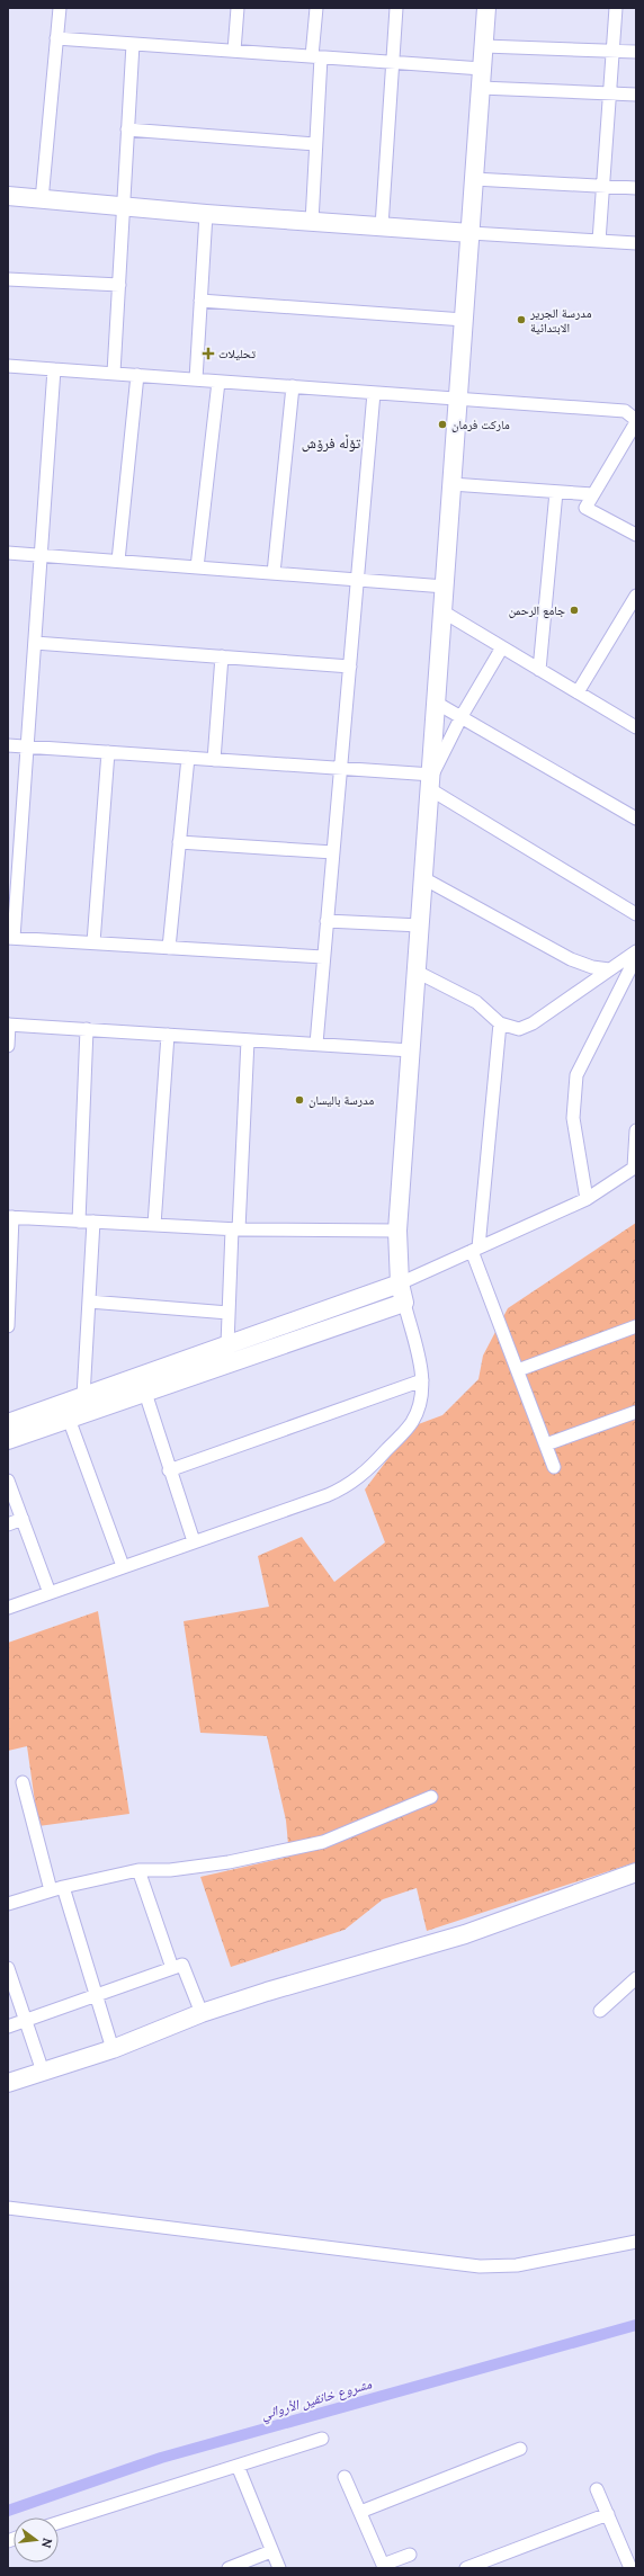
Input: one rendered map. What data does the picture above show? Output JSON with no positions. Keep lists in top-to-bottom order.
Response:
{
  "districts": ["تۆڵە فرۆش"],
  "water": ["مشروع خانقين الأروائي"],
  "places": {
    "other": [
      "مدرسة الجرير الابتدائية",
      "مارکت فرمان",
      "جامع الرحمن",
      "مدرسة بالیسان"
    ],
    "health": ["تحلیلات"]
  },
  "north": "right"
}
